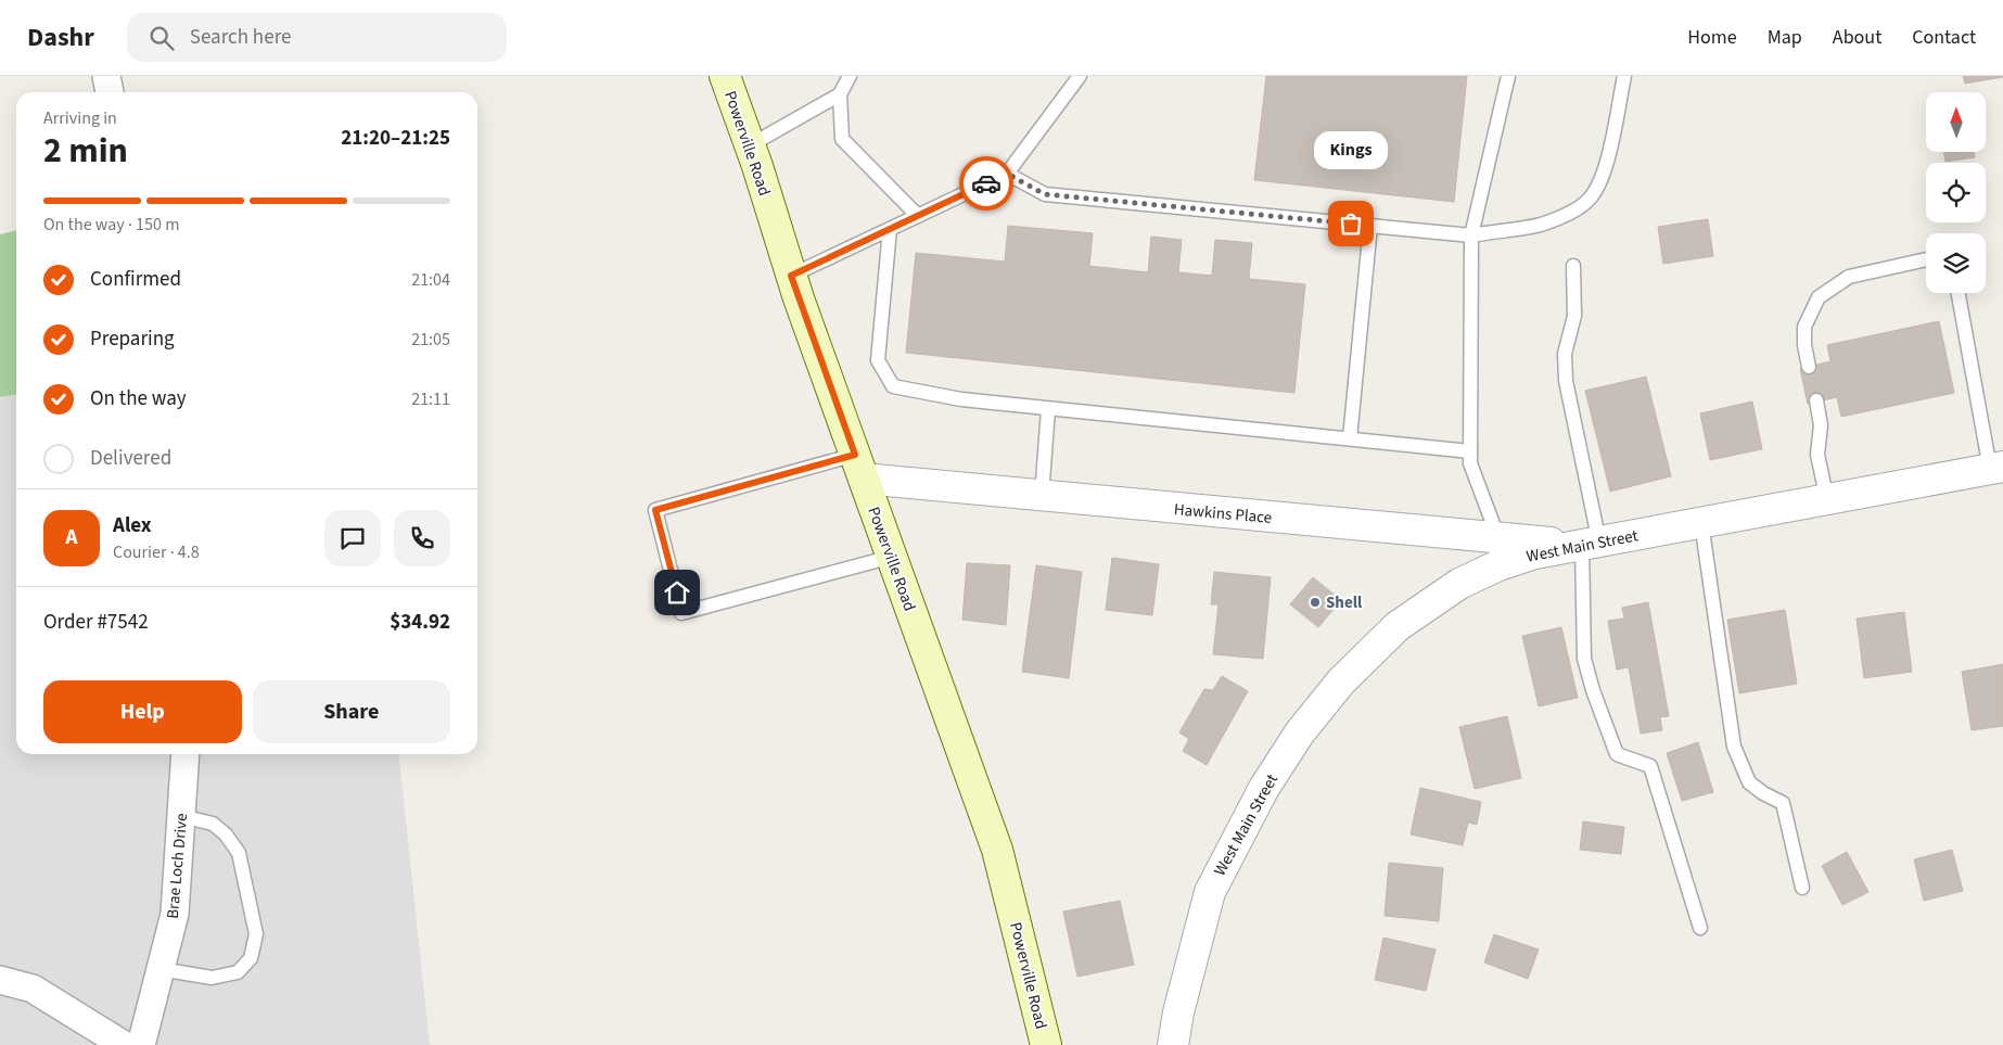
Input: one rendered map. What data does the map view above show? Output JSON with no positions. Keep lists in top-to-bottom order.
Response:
{
  "streets": {
    "main road": ["Powerville Road"],
    "street": ["Hawkins Place", "West Main Street", "Brae Loch Drive"]
  },
  "crossings": [
    ["Powerville Road", "Hawkins Place"],
    ["Hawkins Place", "West Main Street"]
  ],
  "places": ["Kings", "Shell"],
  "north": "top",
  "page": {
    "header": "Dashr",
    "search": "Search here",
    "nav": [
      "Home",
      "Map",
      "About",
      "Contact"
    ],
    "heading": ["2 min", "Arriving in", "21:20–21:25"],
    "panel": [
      "Alex",
      "Courier · 4.8",
      "Order #7542",
      "$34.92"
    ],
    "bubble": "Kings",
    "bar": "On the way · 150 m",
    "list": [
      ["Confirmed", "21:04"],
      ["Preparing", "21:05"],
      ["On the way", "21:11"],
      "Delivered"
    ],
    "round": "A",
    "buttons": ["Help", "Share"]
  }
}
